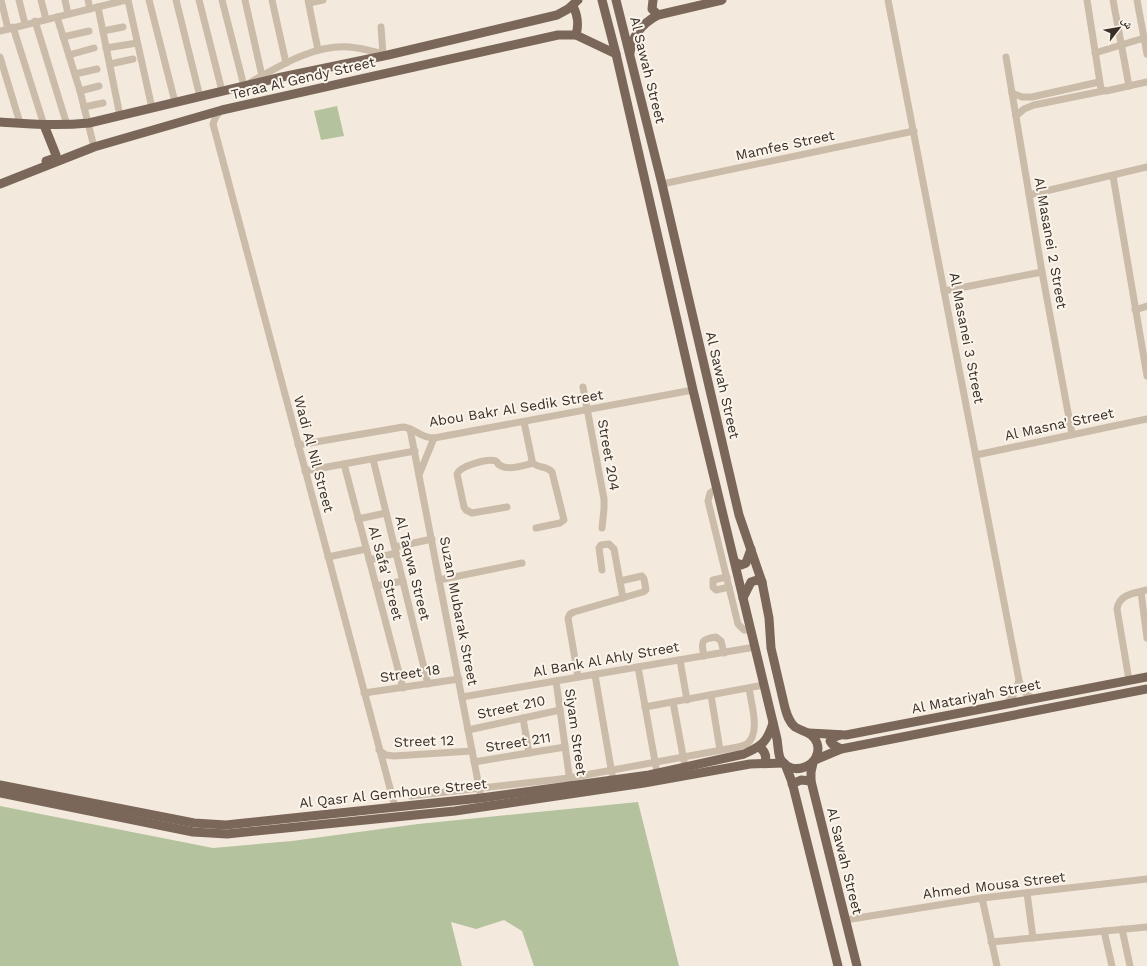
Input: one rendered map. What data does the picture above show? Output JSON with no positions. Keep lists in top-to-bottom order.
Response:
{
  "streets": {
    "main road": [
      "Al Sawah Street",
      "Teraa Al Gendy Street",
      "Al Matariyah Street",
      "Al Qasr Al Gemhoure Street"
    ],
    "street": [
      "Mamfes Street",
      "Al Masanei 2 Street",
      "Al Masanei 3 Street",
      "Abou Bakr Al Sedik Street",
      "Al Masna' Street",
      "Wadi Al Nil Street",
      "Street 204",
      "Al Taqwa Street",
      "Al Safa' Street",
      "Suzan Mubarak Street",
      "Al Bank Al Ahly Street",
      "Street 18",
      "Street 210",
      "Siyam Street",
      "Street 12",
      "Street 211",
      "Ahmed Mousa Street"
    ]
  },
  "crossings": [
    ["Al Sawah Street", "Teraa Al Gendy Street"],
    ["Al Sawah Street", "Mamfes Street"],
    ["Al Sawah Street", "Abou Bakr Al Sedik Street"],
    ["Al Sawah Street", "Al Bank Al Ahly Street"],
    ["Al Sawah Street", "Al Matariyah Street"],
    ["Al Sawah Street", "Al Qasr Al Gemhoure Street"],
    ["Al Sawah Street", "Ahmed Mousa Street"],
    ["Teraa Al Gendy Street", "Wadi Al Nil Street"],
    ["Mamfes Street", "Al Masanei 3 Street"],
    ["Al Masanei 2 Street", "Al Masna' Street"],
    ["Al Masanei 3 Street", "Al Masna' Street"],
    ["Al Masanei 3 Street", "Al Matariyah Street"],
    ["Abou Bakr Al Sedik Street", "Wadi Al Nil Street"],
    ["Abou Bakr Al Sedik Street", "Street 204"],
    ["Abou Bakr Al Sedik Street", "Suzan Mubarak Street"],
    ["Wadi Al Nil Street", "Street 18"],
    ["Wadi Al Nil Street", "Street 12"],
    ["Wadi Al Nil Street", "Al Qasr Al Gemhoure Street"],
    ["Al Taqwa Street", "Street 18"],
    ["Al Safa' Street", "Street 18"],
    ["Suzan Mubarak Street", "Al Bank Al Ahly Street"],
    ["Suzan Mubarak Street", "Street 18"],
    ["Suzan Mubarak Street", "Street 210"],
    ["Suzan Mubarak Street", "Street 12"],
    ["Suzan Mubarak Street", "Street 211"],
    ["Suzan Mubarak Street", "Al Qasr Al Gemhoure Street"],
    ["Al Bank Al Ahly Street", "Siyam Street"],
    ["Street 210", "Siyam Street"],
    ["Siyam Street", "Street 211"],
    ["Siyam Street", "Al Qasr Al Gemhoure Street"]
  ],
  "north": "top right"
}
